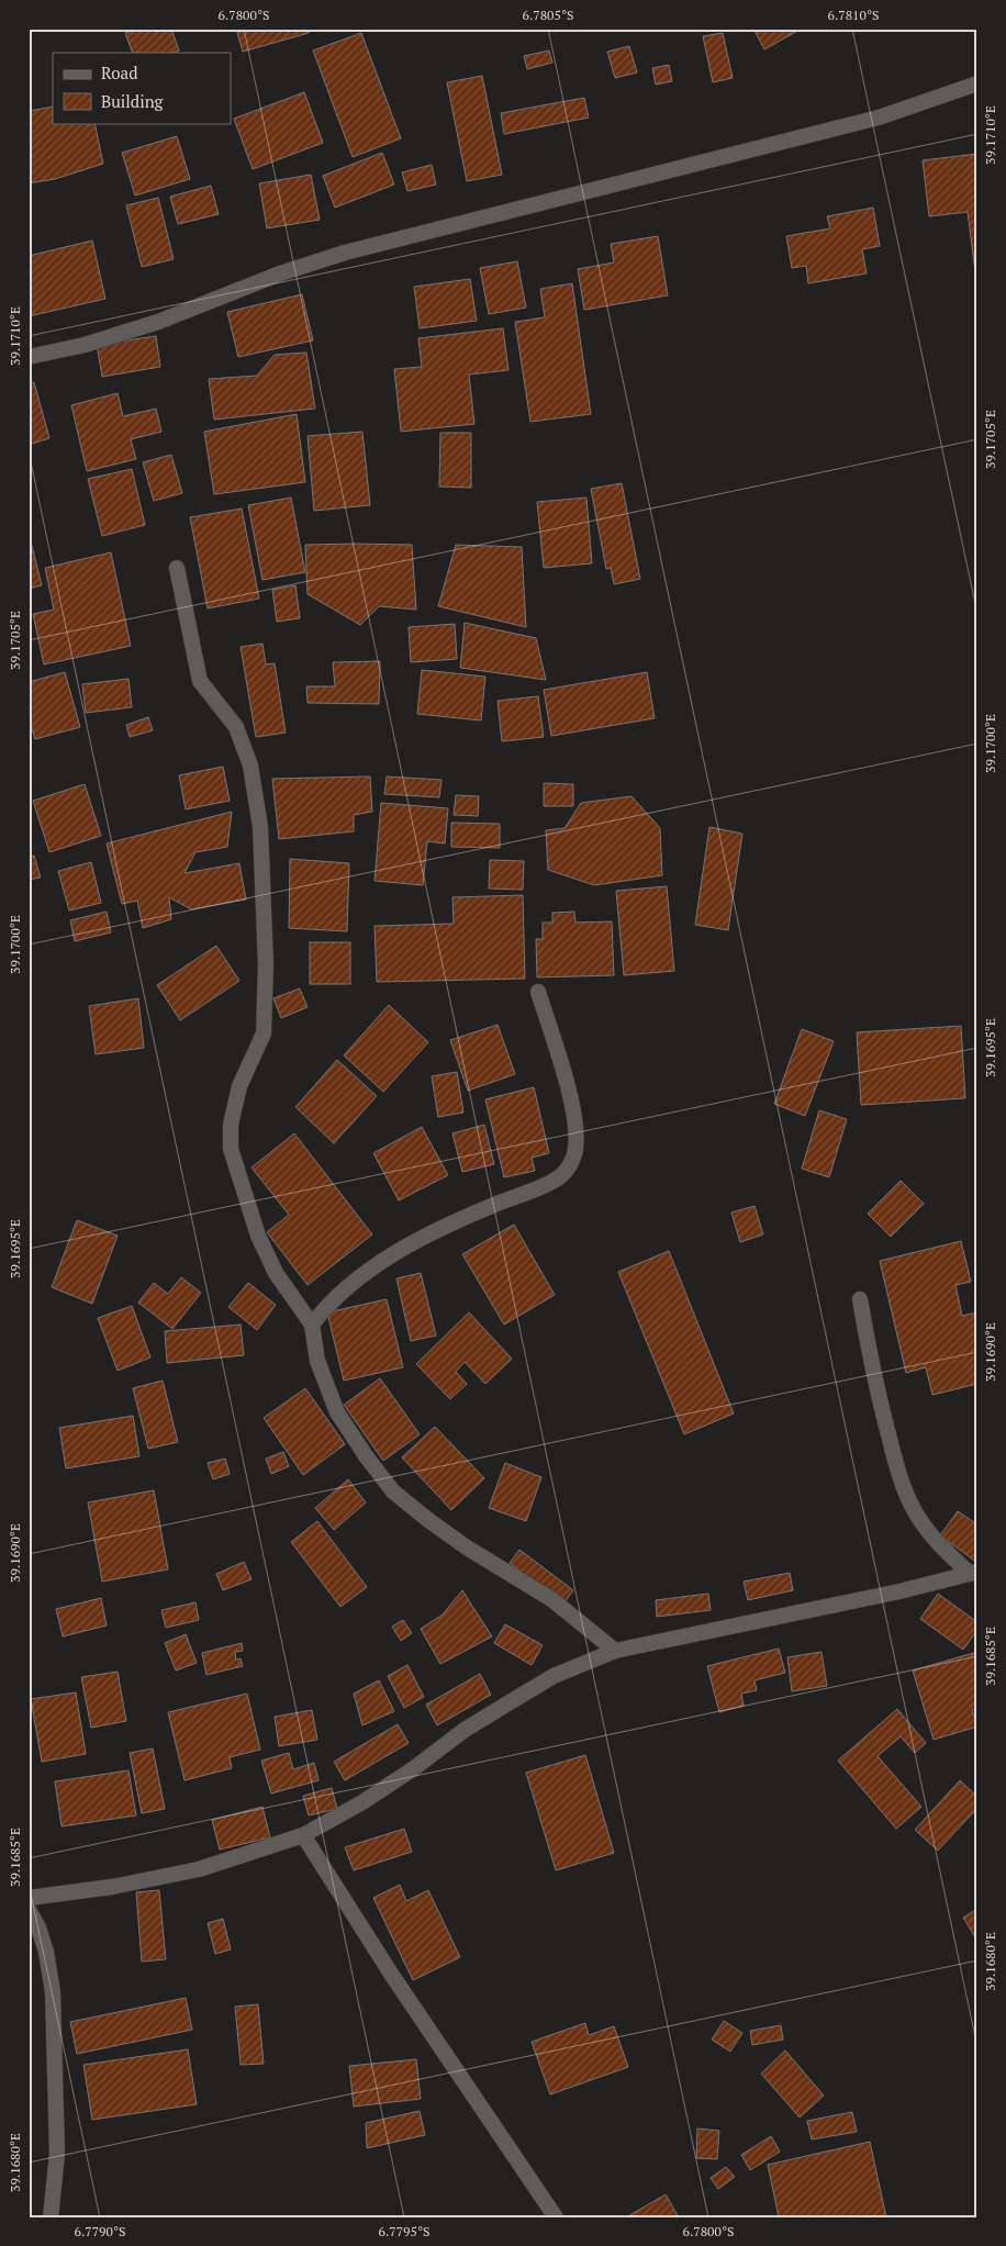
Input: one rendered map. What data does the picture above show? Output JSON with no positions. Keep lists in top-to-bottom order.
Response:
{
  "legend": ["Road", "Building"],
  "coordinates": [
    "6.7800°S",
    "6.7805°S",
    "6.7810°S",
    "39.1710°E",
    "39.1705°E",
    "39.1700°E",
    "39.1695°E",
    "39.1690°E",
    "39.1685°E",
    "39.1680°E",
    "6.7790°S",
    "6.7795°S"
  ]
}
